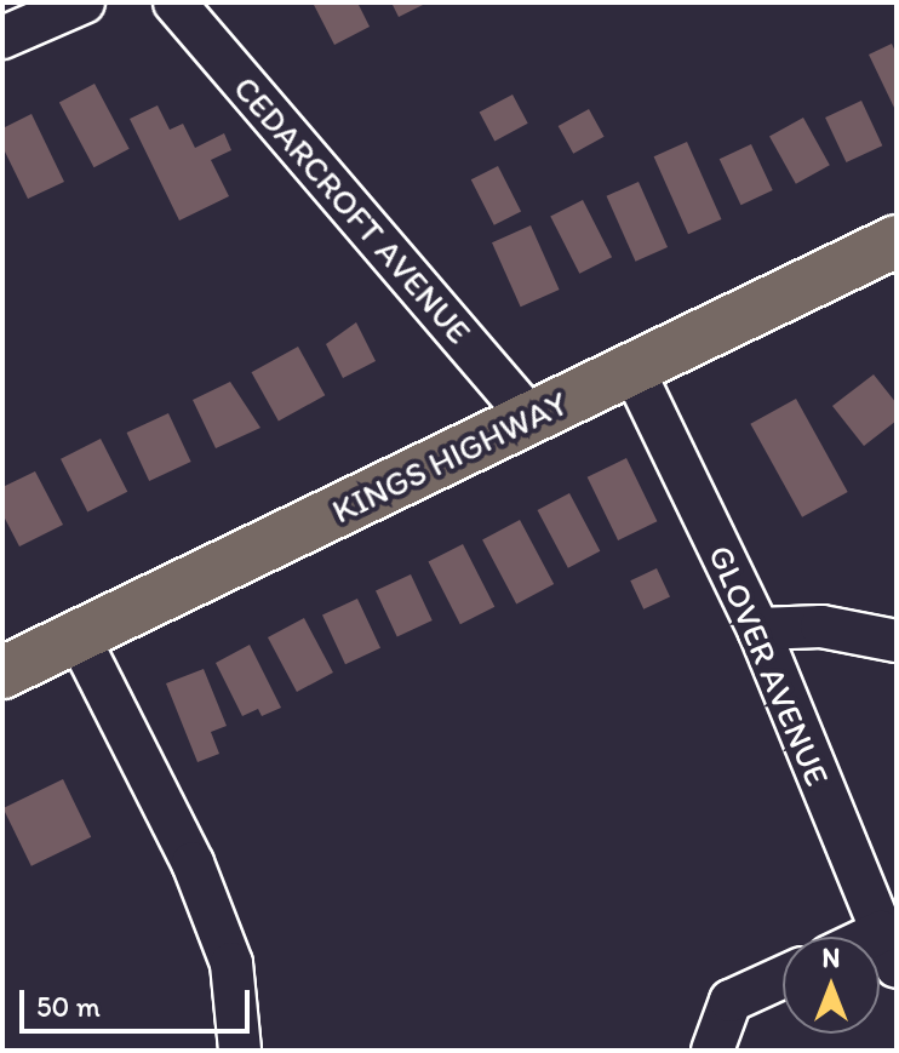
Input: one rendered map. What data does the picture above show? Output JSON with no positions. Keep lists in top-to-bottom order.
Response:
{
  "streets": {
    "main road": ["KINGS HIGHWAY"],
    "street": ["CEDARCROFT AVENUE", "GLOVER AVENUE"]
  },
  "crossings": [
    ["CEDARCROFT AVENUE", "KINGS HIGHWAY"],
    ["KINGS HIGHWAY", "GLOVER AVENUE"]
  ],
  "scale_bar": "50 m",
  "north": "top"
}
